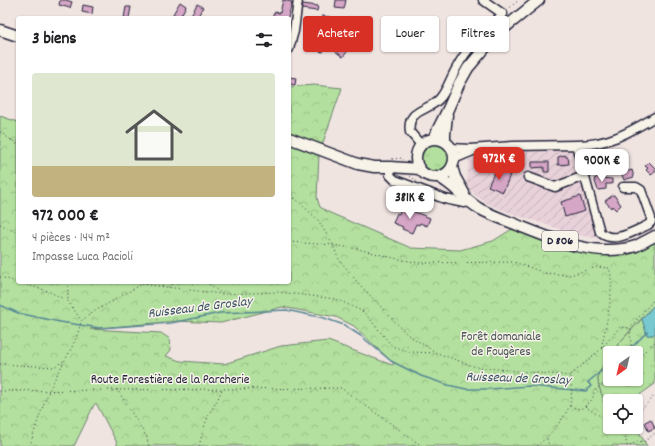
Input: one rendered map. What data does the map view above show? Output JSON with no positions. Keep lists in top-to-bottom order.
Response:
{
  "streets": {
    "main road": ["D 806"],
    "path": ["Route Forestière de la Parcherie"]
  },
  "water": ["Ruisseau de Groslay"],
  "parks": ["Forêt domaniale de Fougères"],
  "north": "bottom left",
  "page": {
    "chip": ["Acheter", "Louer", "Filtres"],
    "heading": "3 biens",
    "list": [
      {
        "name": "972 000 €",
        "note": "4 pièces · 144 m² · Impasse Luca Pacioli"
      }
    ],
    "price": ["972K €", "900K €", "381K €"]
  }
}
